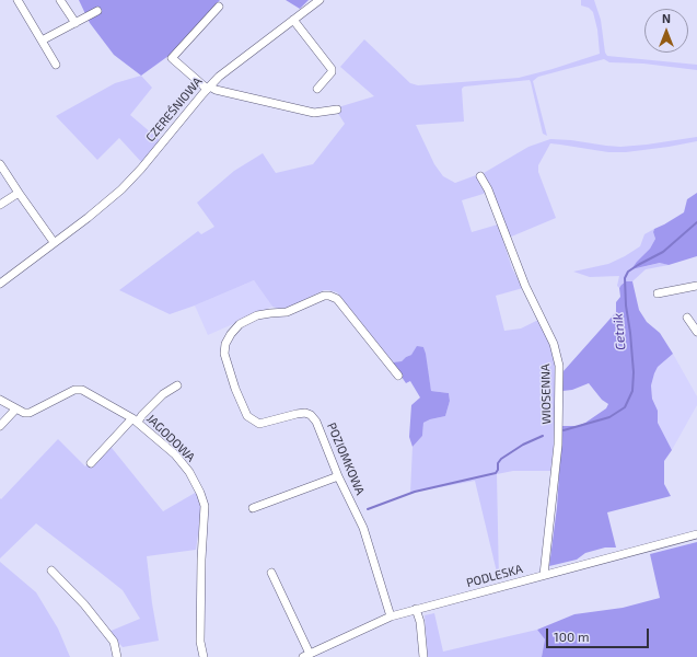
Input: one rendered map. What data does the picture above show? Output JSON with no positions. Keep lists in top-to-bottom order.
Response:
{
  "streets": {
    "street": [
      "CZEREŚNIOWA",
      "WIOSENNA",
      "JAGODOWA",
      "POZIOMKOWA",
      "PODLESKA"
    ]
  },
  "crossings": [
    ["WIOSENNA", "PODLESKA"],
    ["POZIOMKOWA", "PODLESKA"]
  ],
  "water": ["Cetnik"],
  "scale_bar": "100 m",
  "north": "top"
}
